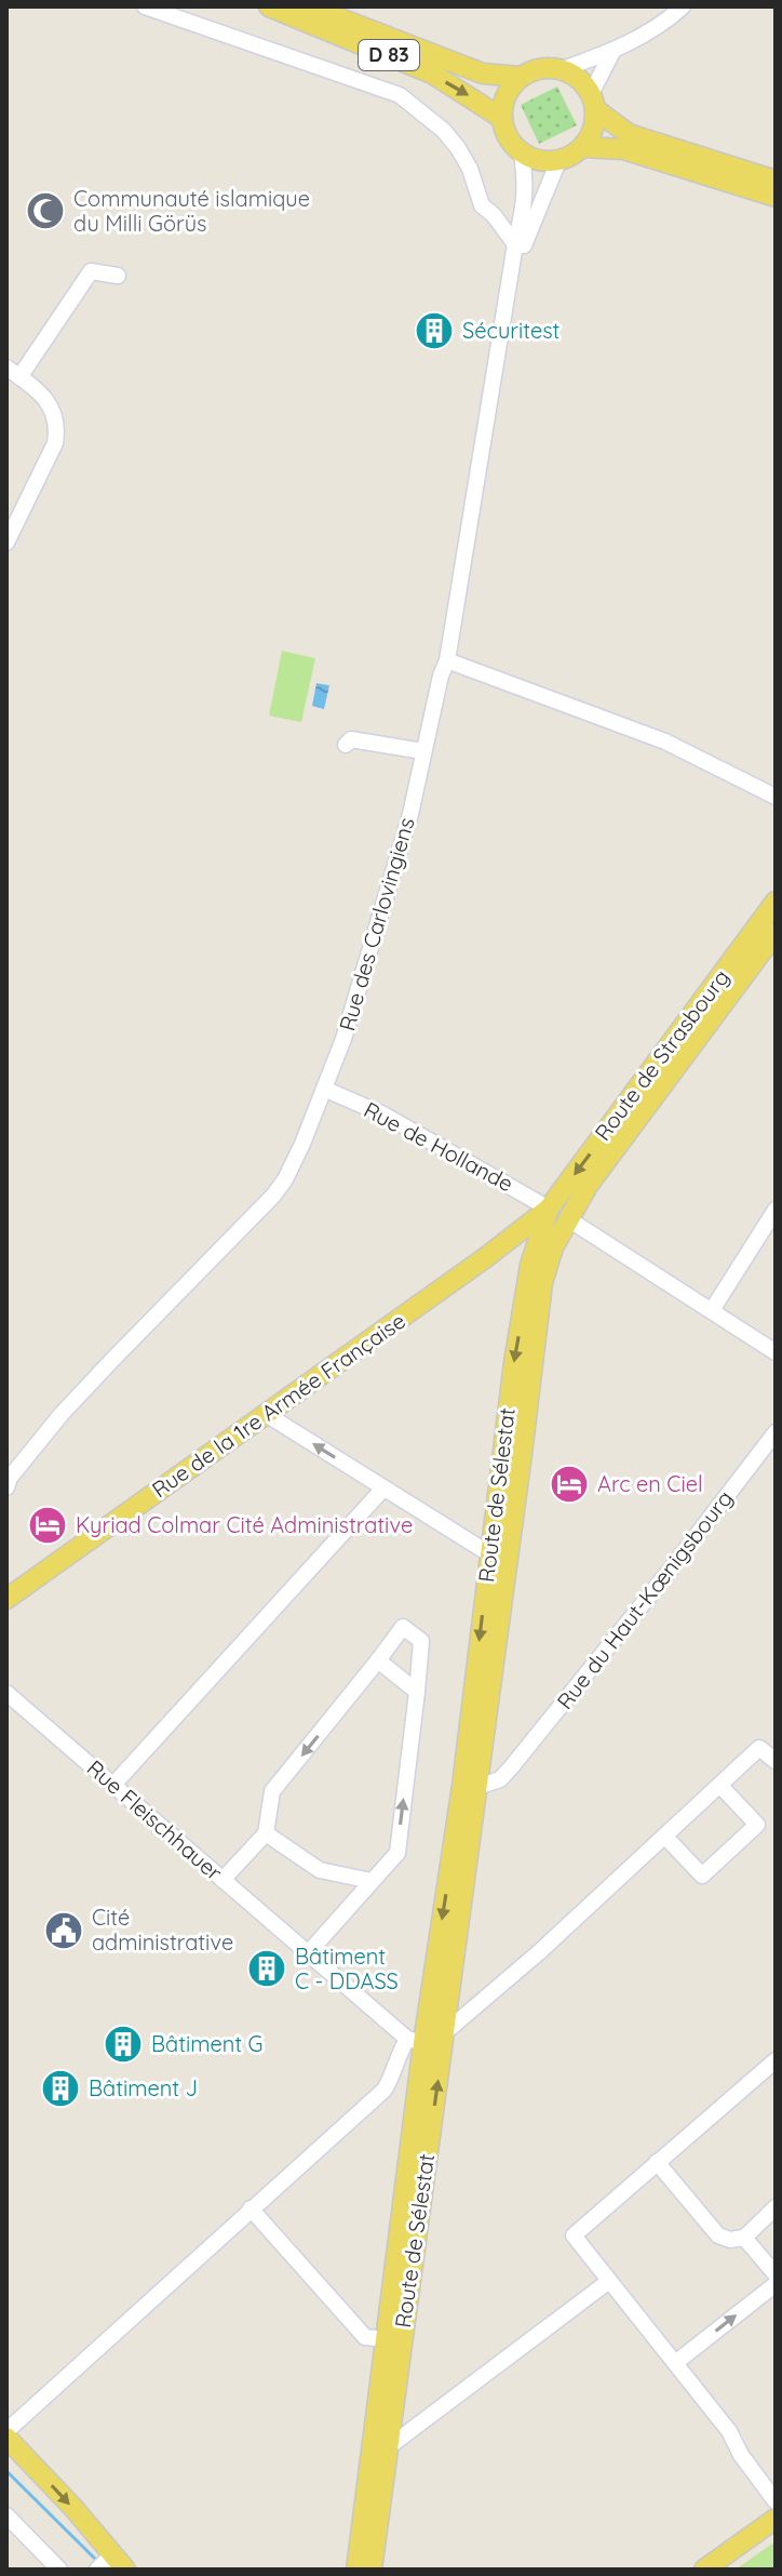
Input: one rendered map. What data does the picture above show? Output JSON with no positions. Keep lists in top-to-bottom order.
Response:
{
  "streets": {
    "main road": [
      "D 83",
      "Route de Strasbourg",
      "Rue de la 1re Armée Française",
      "Route de Sélestat"
    ],
    "street": [
      "Rue des Carlovingiens",
      "Rue de Hollande",
      "Rue du Haut-Kœnigsbourg",
      "Rue Fleischhauer"
    ]
  },
  "crossings": [
    ["D 83", "Rue des Carlovingiens"],
    ["Rue des Carlovingiens", "Rue de Hollande"],
    ["Route de Strasbourg", "Rue de Hollande"],
    ["Route de Strasbourg", "Rue de la 1re Armée Française"],
    ["Route de Strasbourg", "Route de Sélestat"],
    ["Rue de Hollande", "Rue de la 1re Armée Française"],
    ["Rue de Hollande", "Route de Sélestat"],
    ["Rue de la 1re Armée Française", "Route de Sélestat"],
    ["Route de Sélestat", "Rue du Haut-Kœnigsbourg"],
    ["Route de Sélestat", "Rue Fleischhauer"]
  ],
  "places": {
    "mosque": ["Communauté islamique du Milli Görüs"],
    "building": [
      "Sécuritest",
      "Bâtiment C - DDASS",
      "Bâtiment G",
      "Bâtiment J"
    ],
    "hotel": ["Arc en Ciel", "Kyriad Colmar Cité Administrative"],
    "public building": ["Cité administrative"]
  }
}
